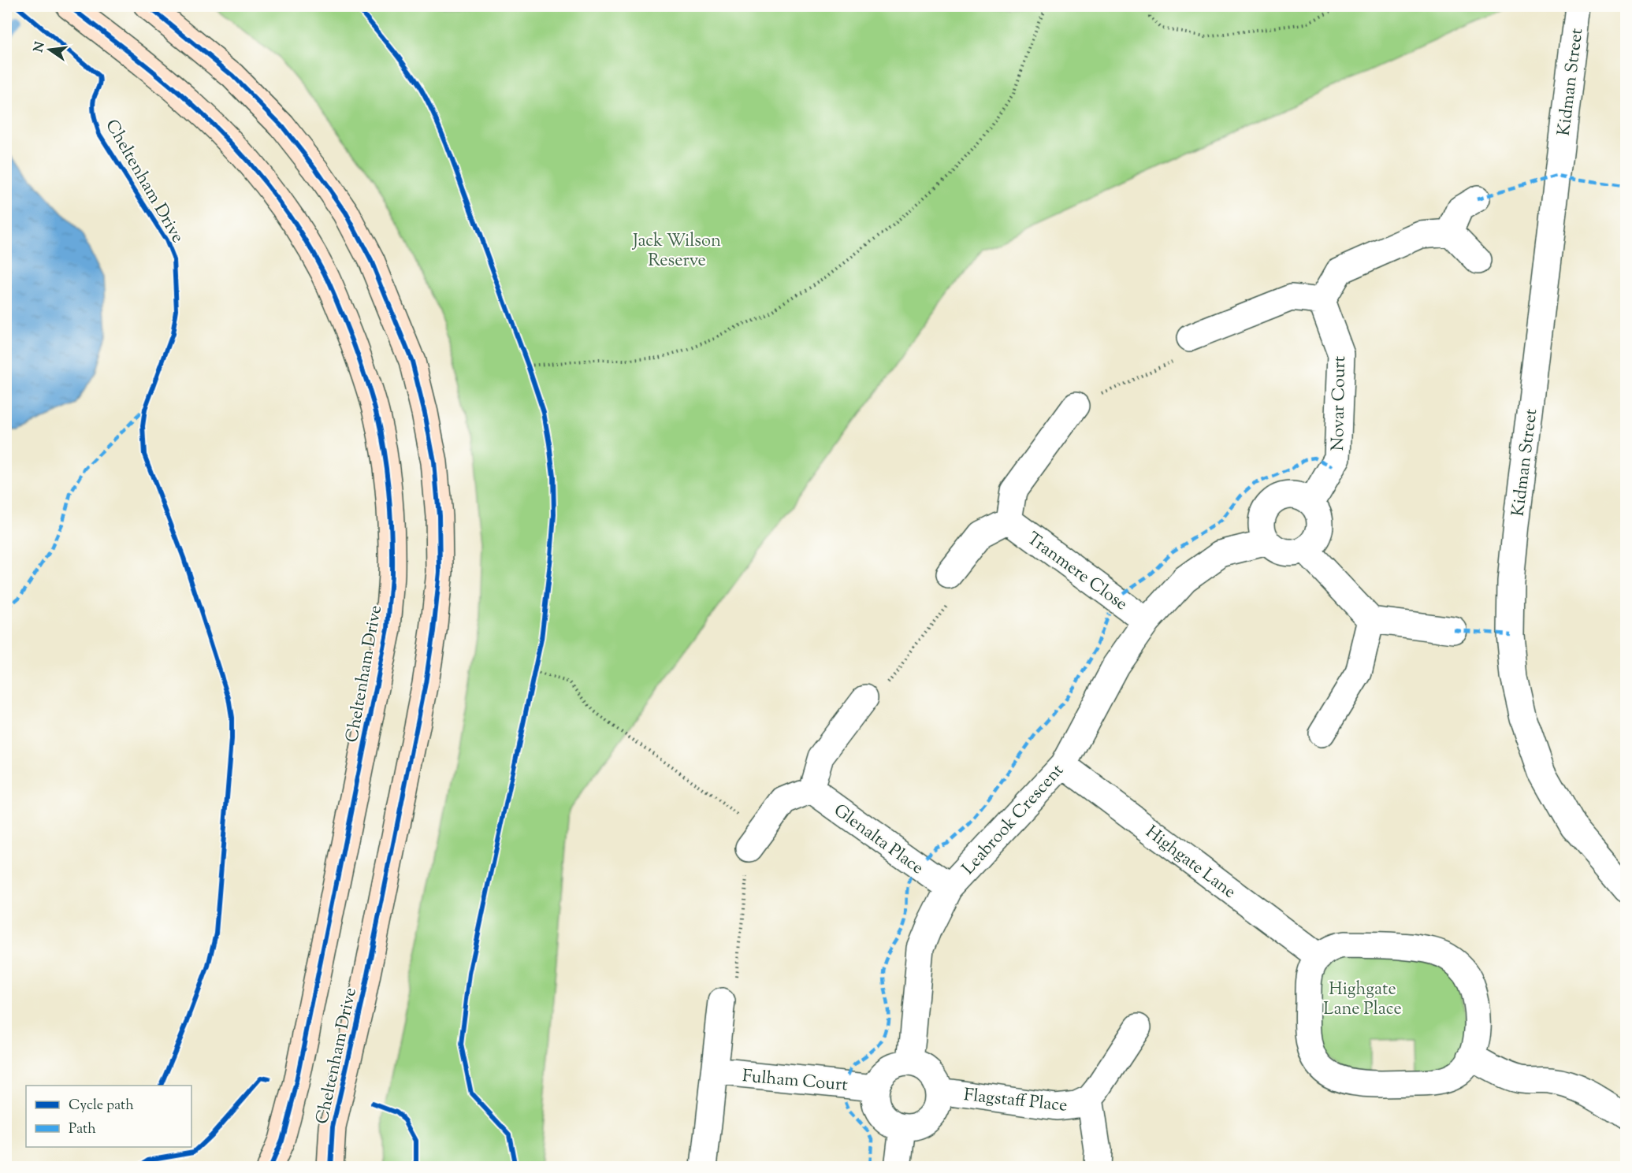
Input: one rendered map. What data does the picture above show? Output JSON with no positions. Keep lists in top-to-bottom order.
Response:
{
  "streets": {
    "main road": ["Cheltenham Drive"],
    "street": [
      "Kidman Street",
      "Novar Court",
      "Tranmere Close",
      "Leabrook Crescent",
      "Glenalta Place",
      "Highgate Lane",
      "Fulham Court",
      "Flagstaff Place"
    ]
  },
  "crossings": [
    ["Novar Court", "Leabrook Crescent"],
    ["Tranmere Close", "Leabrook Crescent"],
    ["Leabrook Crescent", "Glenalta Place"],
    ["Leabrook Crescent", "Highgate Lane"],
    ["Leabrook Crescent", "Fulham Court"],
    ["Leabrook Crescent", "Flagstaff Place"],
    ["Fulham Court", "Flagstaff Place"]
  ],
  "parks": ["Jack Wilson Reserve", "Highgate Lane Place"],
  "legend": ["Cycle path", "Path"],
  "north": "left"
}
